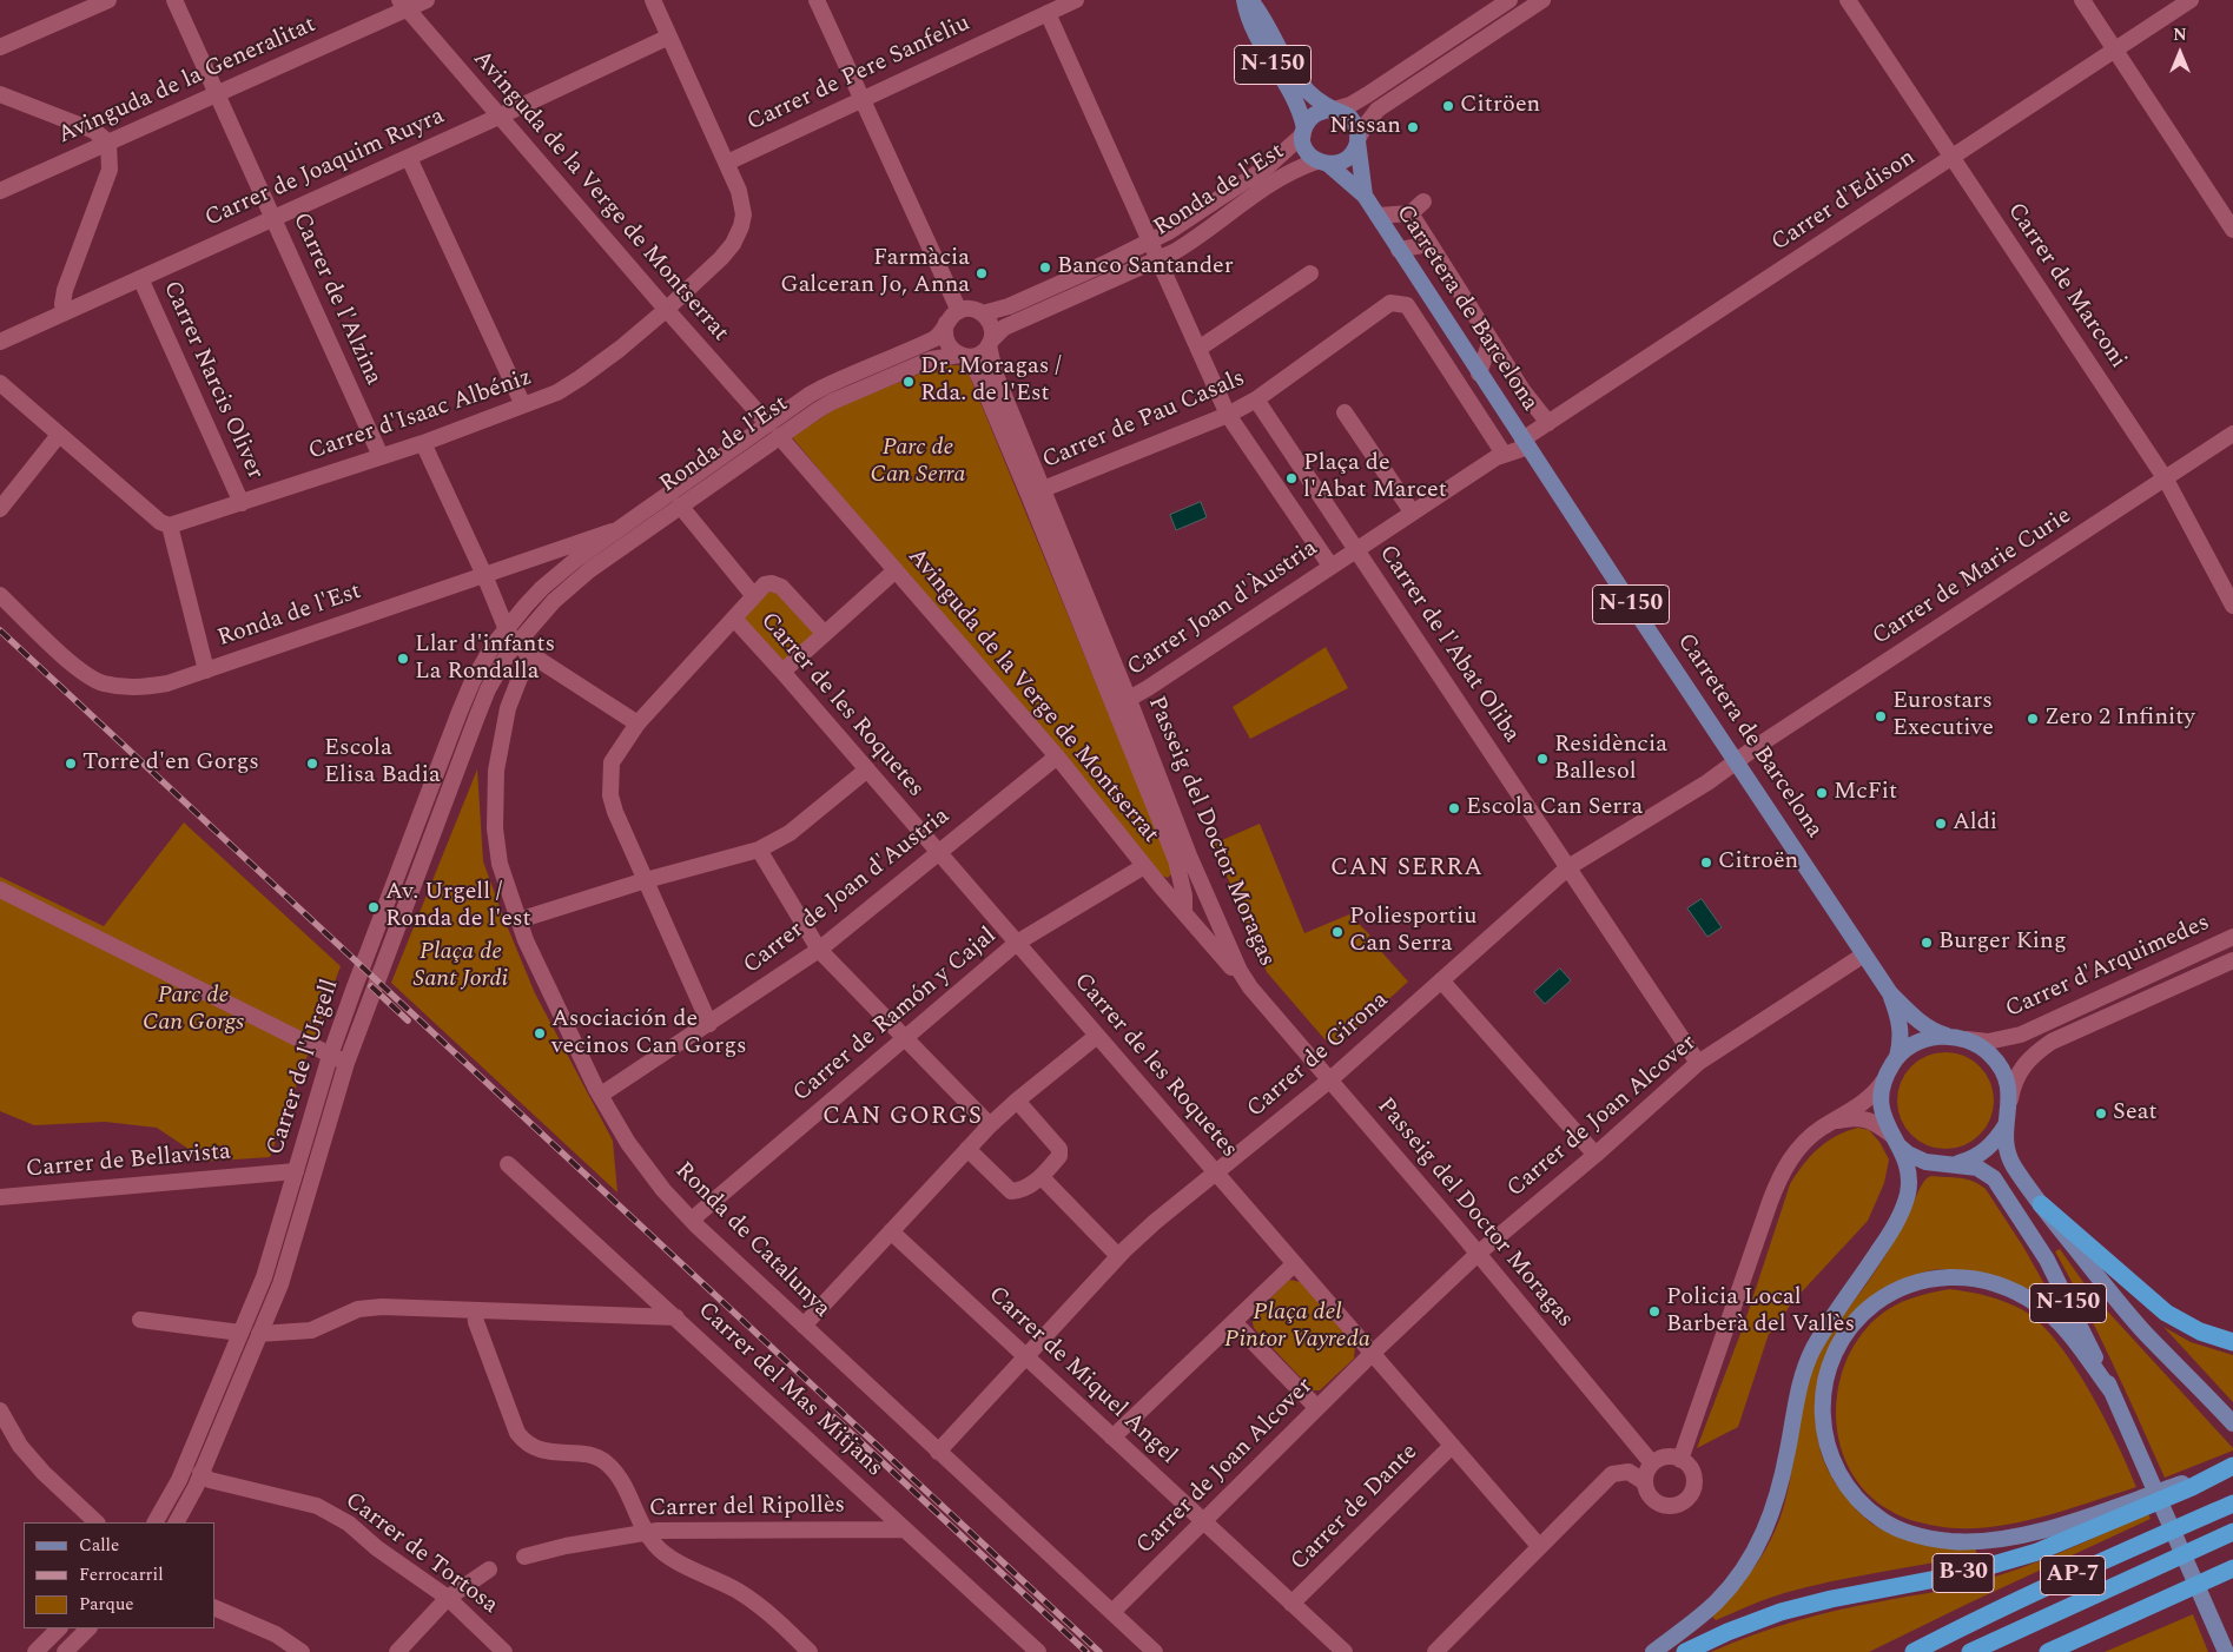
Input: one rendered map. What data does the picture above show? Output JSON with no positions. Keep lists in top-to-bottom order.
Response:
{
  "streets": {
    "highway": ["B-30", "AP-7"],
    "main road": ["N-150", "Carretera de Barcelona"],
    "street": [
      "Carrer de Pere Sanfeliu",
      "Avinguda de la Generalitat",
      "Carrer de Joaquim Ruyra",
      "Ronda de l'Est",
      "Avinguda de la Verge de Montserrat",
      "Carrer d'Edison",
      "Carrer de Marconi",
      "Carrer de l'Alzina",
      "Carrer Narcis Oliver",
      "Carrer d'Isaac Albéniz",
      "Carrer de Pau Casals",
      "Carrer de Marie Curie",
      "Carrer Joan d'Àustria",
      "Carrer de l'Abat Oliba",
      "Carrer de les Roquetes",
      "Passeig del Doctor Moragas",
      "Carrer de Joan d'Austria",
      "Carrer d'Arquimedes",
      "Carrer de Ramón y Cajal",
      "Carrer de Girona",
      "Carrer de l'Urgell",
      "Carrer de Joan Alcover",
      "Carrer de Bellavista",
      "Ronda de Catalunya",
      "Carrer de Miquel Angel",
      "Carrer del Mas Mitjans",
      "Carrer del Ripollès",
      "Carrer de Dante",
      "Carrer de Tortosa"
    ]
  },
  "crossings": [
    ["N-150", "Ronda de l'Est"],
    ["N-150", "Carretera de Barcelona"],
    ["N-150", "Carrer d'Arquimedes"],
    ["Carrer de Pere Sanfeliu", "Carrer d'Isaac Albéniz"],
    ["Avinguda de la Generalitat", "Avinguda de la Verge de Montserrat"],
    ["Avinguda de la Generalitat", "Carrer de l'Alzina"],
    ["Carrer de Joaquim Ruyra", "Avinguda de la Verge de Montserrat"],
    ["Carrer de Joaquim Ruyra", "Carrer de l'Alzina"],
    ["Carrer de Joaquim Ruyra", "Carrer Narcis Oliver"],
    ["Carrer de Joaquim Ruyra", "Carrer d'Isaac Albéniz"],
    ["Ronda de l'Est", "Avinguda de la Verge de Montserrat"],
    ["Ronda de l'Est", "Carretera de Barcelona"],
    ["Ronda de l'Est", "Passeig del Doctor Moragas"],
    ["Ronda de l'Est", "Carrer de l'Urgell"],
    ["Avinguda de la Verge de Montserrat", "Carrer d'Isaac Albéniz"],
    ["Avinguda de la Verge de Montserrat", "Passeig del Doctor Moragas"],
    ["Avinguda de la Verge de Montserrat", "Carrer de Joan d'Austria"],
    ["Avinguda de la Verge de Montserrat", "Carrer de Ramón y Cajal"],
    ["Carrer d'Edison", "Carrer de Marconi"],
    ["Carrer d'Edison", "Carretera de Barcelona"],
    ["Carrer de Marconi", "Carrer de Marie Curie"],
    ["Carrer de l'Alzina", "Carrer d'Isaac Albéniz"],
    ["Carretera de Barcelona", "Carrer de Pau Casals"],
    ["Carretera de Barcelona", "Carrer de Marie Curie"],
    ["Carretera de Barcelona", "Carrer Joan d'Àustria"],
    ["Carretera de Barcelona", "Carrer de Girona"],
    ["Carretera de Barcelona", "Carrer de Joan Alcover"],
    ["Carrer Narcis Oliver", "Carrer d'Isaac Albéniz"],
    ["Carrer de Pau Casals", "Carrer de l'Abat Oliba"],
    ["Carrer de Pau Casals", "Passeig del Doctor Moragas"],
    ["Carrer de Marie Curie", "Carrer de Girona"],
    ["Carrer Joan d'Àustria", "Carrer de l'Abat Oliba"],
    ["Carrer Joan d'Àustria", "Passeig del Doctor Moragas"],
    ["Carrer de l'Abat Oliba", "Carrer de Girona"],
    ["Carrer de l'Abat Oliba", "Carrer de Joan Alcover"],
    ["Carrer de les Roquetes", "Carrer de Joan d'Austria"],
    ["Carrer de les Roquetes", "Carrer de Ramón y Cajal"],
    ["Carrer de les Roquetes", "Carrer de Girona"],
    ["Carrer de les Roquetes", "Carrer de Joan Alcover"],
    ["Carrer de les Roquetes", "Carrer de Dante"],
    ["Passeig del Doctor Moragas", "Carrer de Girona"],
    ["Passeig del Doctor Moragas", "Carrer de Joan Alcover"],
    ["Carrer de Joan d'Austria", "Ronda de Catalunya"],
    ["Carrer de Ramón y Cajal", "Ronda de Catalunya"],
    ["Carrer de Girona", "Ronda de Catalunya"],
    ["Carrer de Girona", "Carrer de Miquel Angel"],
    ["Carrer de l'Urgell", "Carrer de Bellavista"],
    ["Carrer de l'Urgell", "Carrer de Tortosa"],
    ["Carrer de Joan Alcover", "Ronda de Catalunya"],
    ["Carrer de Joan Alcover", "Carrer de Miquel Angel"],
    ["Carrer de Miquel Angel", "Carrer de Dante"],
    ["Carrer del Mas Mitjans", "Carrer del Ripollès"]
  ],
  "districts": ["CAN SERRA", "CAN GORGS"],
  "parks": [
    "Parc de Can Serra",
    "Plaça de Sant Jordi",
    "Parc de Can Gorgs",
    "Plaça del Pintor Vayreda"
  ],
  "places": [
    "Citröen",
    "Nissan",
    "Banco Santander",
    "Farmàcia Galceran Jo, Anna",
    "Dr. Moragas / Rda. de l'Est",
    "Plaça de l'Abat Marcet",
    "Llar d'infants La Rondalla",
    "Eurostars Executive",
    "Zero 2 Infinity",
    "Residència Ballesol",
    "Torre d'en Gorgs",
    "Escola Elisa Badia",
    "McFit",
    "Escola Can Serra",
    "Aldi",
    "Citroën",
    "Av. Urgell / Ronda de l'est",
    "Poliesportiu Can Serra",
    "Burger King",
    "Asociación de vecinos Can Gorgs",
    "Seat",
    "Policia Local Barberà del Vallès"
  ],
  "legend": ["Calle", "Ferrocarril", "Parque"],
  "north": "top"
}
